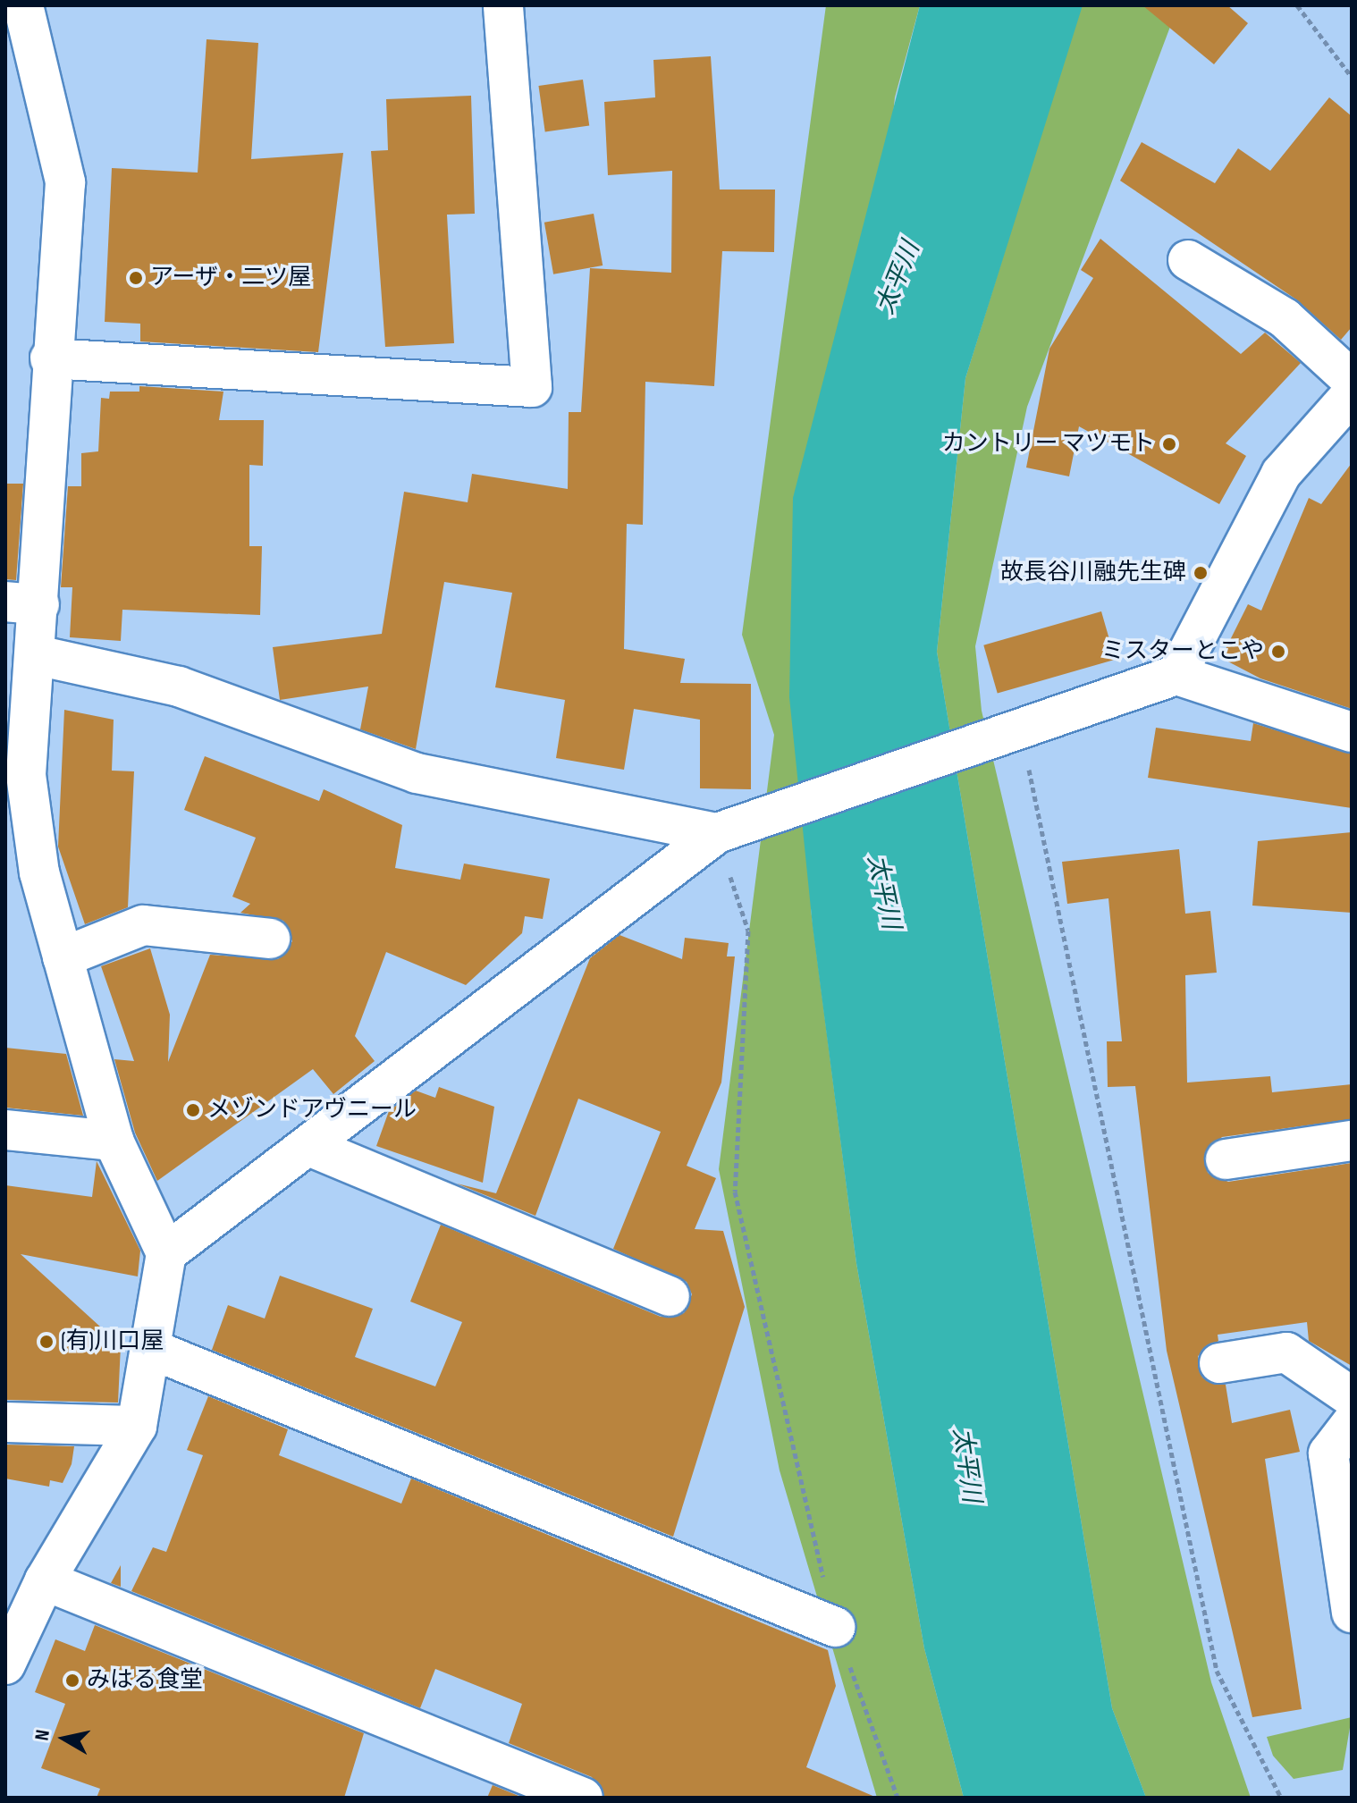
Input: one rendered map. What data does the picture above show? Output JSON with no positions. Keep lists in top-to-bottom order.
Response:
{
  "water": ["太平川"],
  "places": [
    "アーザ・二ツ屋",
    "カントリー マツモト",
    "故長谷川融先生碑",
    "ミスターとこや",
    "メゾンドアヴニール",
    "(有)川口屋",
    "みはる食堂"
  ],
  "north": "left"
}
